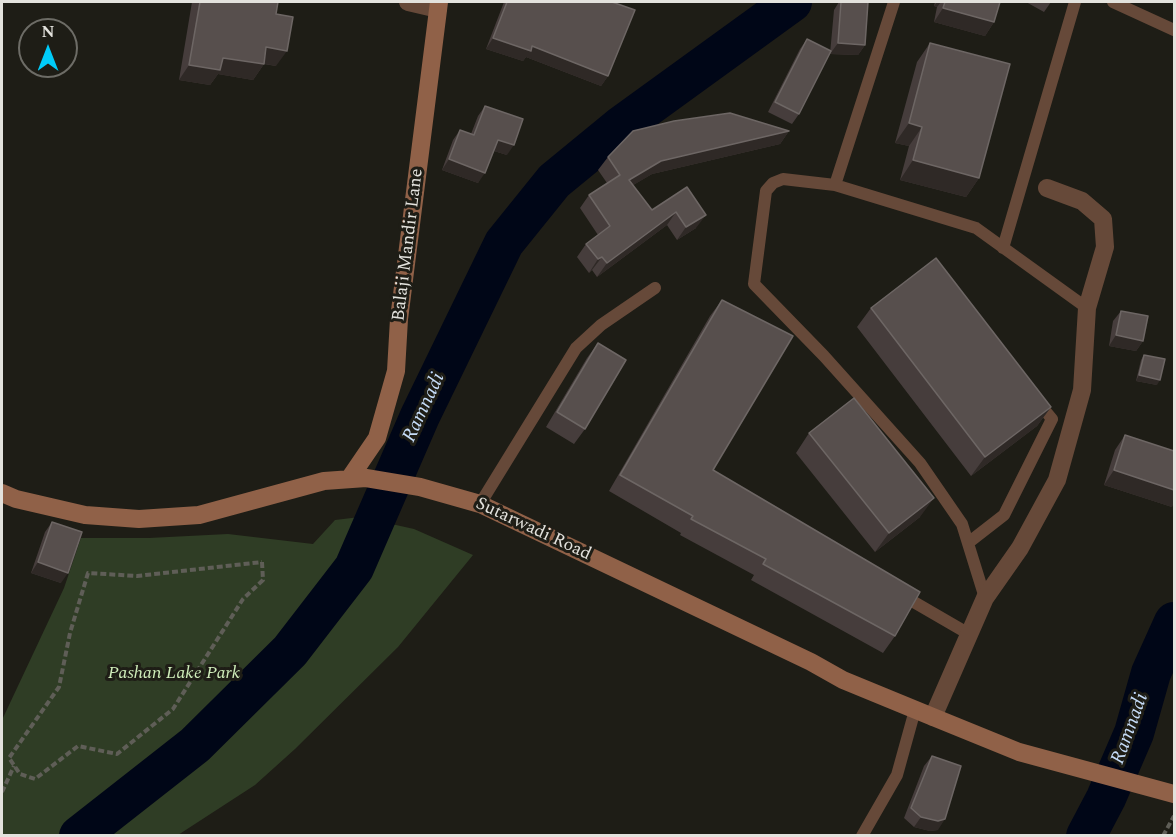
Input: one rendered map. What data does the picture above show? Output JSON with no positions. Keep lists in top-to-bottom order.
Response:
{
  "streets": {
    "street": ["Balaji Mandir Lane", "Sutarwadi Road"]
  },
  "crossings": [
    ["Balaji Mandir Lane", "Sutarwadi Road"]
  ],
  "water": ["Ramnadi"],
  "parks": ["Pashan Lake Park"],
  "north": "top"
}
